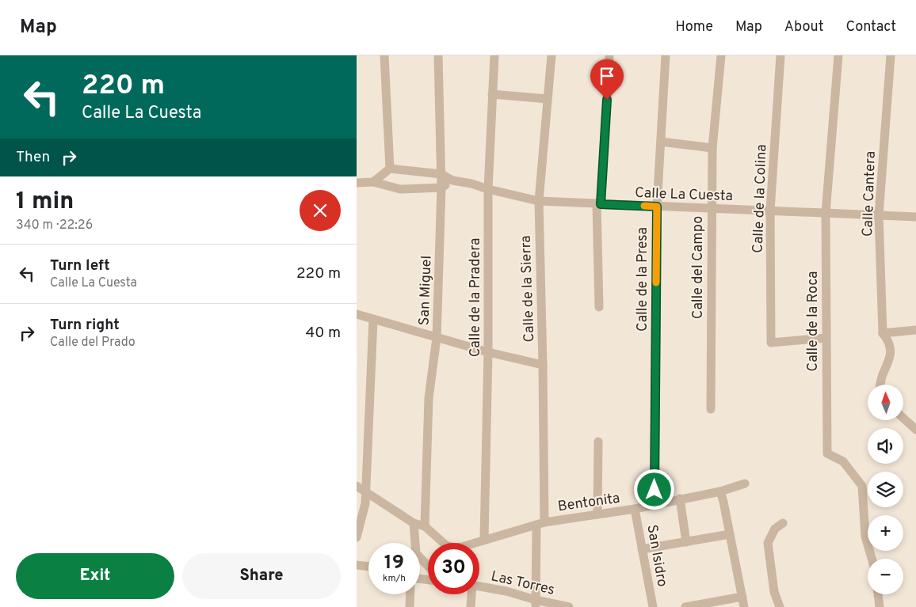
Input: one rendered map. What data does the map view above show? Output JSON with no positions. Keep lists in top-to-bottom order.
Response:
{
  "streets": {
    "street": [
      "Calle La Cuesta",
      "Calle Cantera",
      "Calle de la Colina",
      "Calle del Campo",
      "Calle de la Presa",
      "Calle de la Sierra",
      "San Miguel",
      "Calle de la Pradera",
      "Calle de la Roca",
      "Bentonita",
      "San Isidro",
      "Las Torres"
    ]
  },
  "crossings": [
    ["Calle La Cuesta", "Calle Cantera"],
    ["Calle La Cuesta", "Calle de la Colina"],
    ["Calle La Cuesta", "Calle del Campo"],
    ["Calle La Cuesta", "Calle de la Presa"],
    ["Calle La Cuesta", "Calle de la Sierra"],
    ["Calle La Cuesta", "San Miguel"],
    ["Calle La Cuesta", "Calle de la Pradera"],
    ["Calle La Cuesta", "Calle de la Roca"],
    ["Calle de la Colina", "Calle de la Roca"],
    ["Calle de la Presa", "Bentonita"],
    ["Calle de la Sierra", "Bentonita"],
    ["Calle de la Sierra", "Las Torres"],
    ["San Miguel", "Bentonita"],
    ["Calle de la Pradera", "Bentonita"],
    ["Bentonita", "San Isidro"]
  ],
  "north": "top",
  "page": {
    "header": "Map",
    "nav": [
      "Home",
      "Map",
      "About",
      "Contact"
    ],
    "turn": ["220 m", "Calle La Cuesta"],
    "then": "Then",
    "heading": ["1 min", "340 m · 22:26"],
    "list": [
      {
        "name": "Turn left",
        "note": "Calle La Cuesta",
        "value": "220 m"
      },
      {
        "name": "Turn right",
        "note": "Calle del Prado",
        "value": "40 m"
      }
    ],
    "map_buttons": ["+", "−"],
    "speed": "19 km/h",
    "limit": "30",
    "buttons": ["Exit", "Share"]
  }
}
